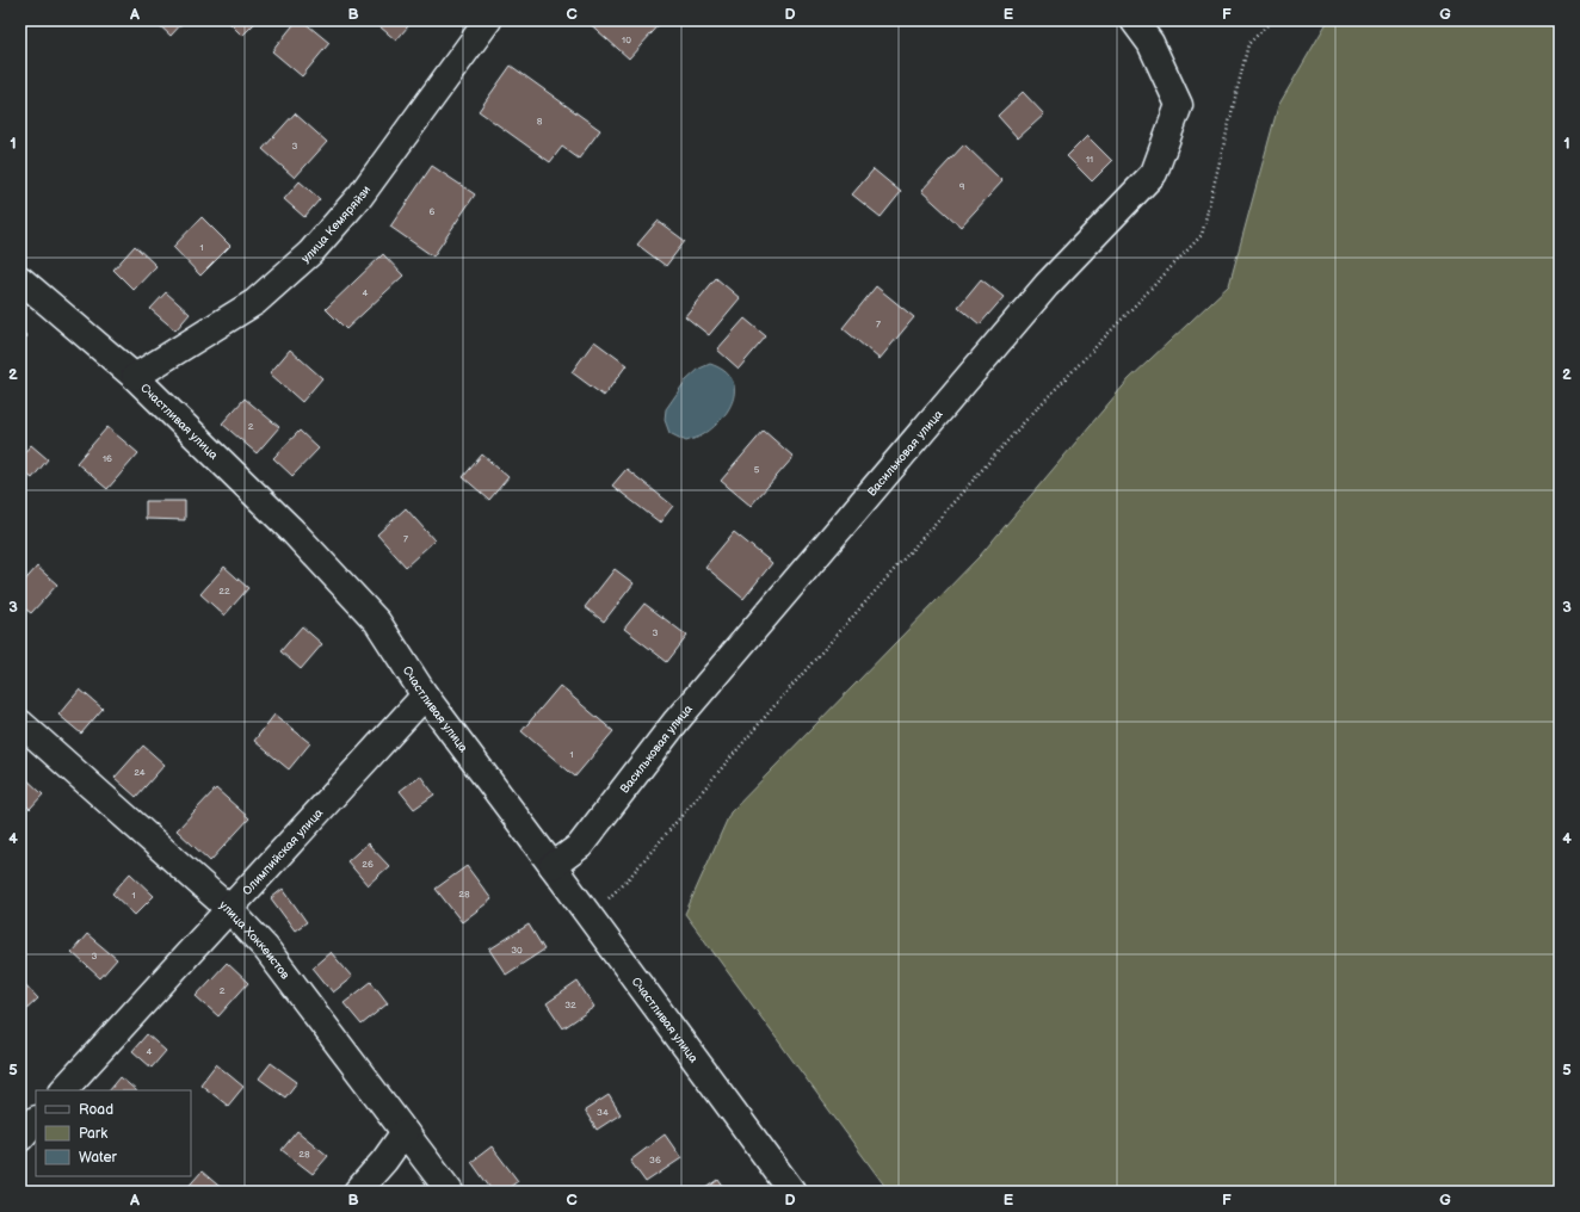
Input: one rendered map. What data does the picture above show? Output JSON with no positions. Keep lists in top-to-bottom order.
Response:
{
  "streets": {
    "street": [
      "улица Кемяряйзи",
      "Счастливая улица",
      "Васильковая улица",
      "Олимпийская улица",
      "улица Хоккеистов"
    ]
  },
  "crossings": [
    ["улица Кемяряйзи", "Счастливая улица"],
    ["Счастливая улица", "Васильковая улица"],
    ["Счастливая улица", "Олимпийская улица"],
    ["Олимпийская улица", "улица Хоккеистов"]
  ],
  "house_numbers": [
    "10",
    "8",
    "3",
    "11",
    "9",
    "6",
    "1",
    "4",
    "7",
    "2",
    "16",
    "5",
    "7",
    "22",
    "3",
    "1",
    "24",
    "26",
    "28",
    "1",
    "30",
    "3",
    "2",
    "32",
    "4",
    "34",
    "28",
    "36"
  ],
  "legend": ["Road", "Park", "Water"],
  "grid": {
    "columns": [
      "A",
      "B",
      "C",
      "D",
      "E",
      "F",
      "G"
    ],
    "rows": [
      "1",
      "2",
      "3",
      "4",
      "5"
    ]
  }
}
